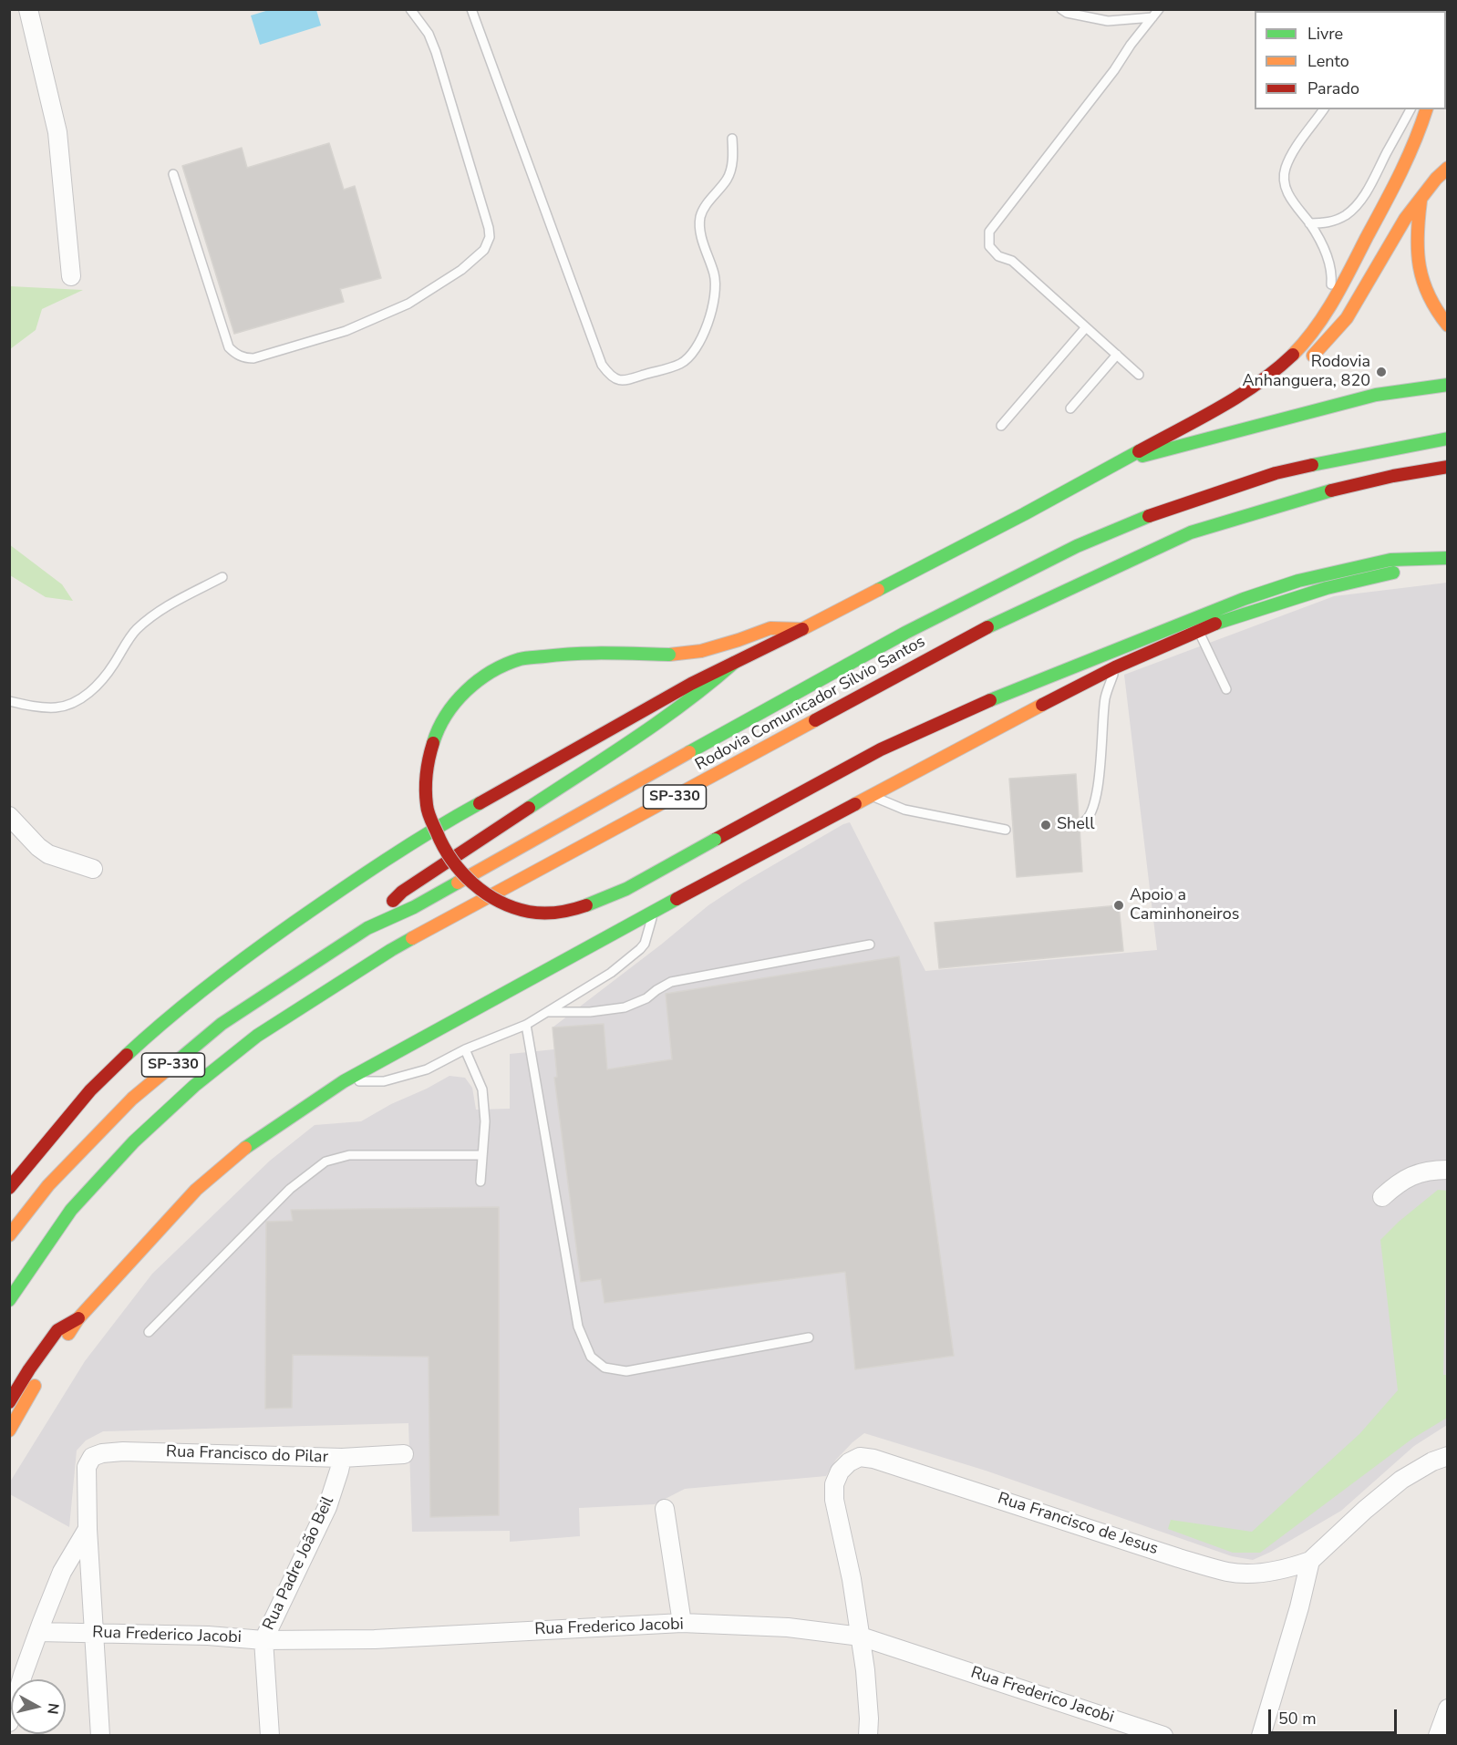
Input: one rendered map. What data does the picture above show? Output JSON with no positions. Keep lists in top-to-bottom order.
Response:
{
  "streets": {
    "main road": ["Rodovia Comunicador Silvio Santos", "SP-330"],
    "street": [
      "Rua Francisco do Pilar",
      "Rua Francisco de Jesus",
      "Rua Padre João Beil",
      "Rua Frederico Jacobi"
    ]
  },
  "crossings": [
    ["Rua Francisco do Pilar", "Rua Padre João Beil"],
    ["Rua Francisco de Jesus", "Rua Frederico Jacobi"],
    ["Rua Padre João Beil", "Rua Frederico Jacobi"]
  ],
  "places": ["Rodovia Anhanguera, 820", "Shell", "Apoio a Caminhoneiros"],
  "legend": ["Livre", "Lento", "Parado"],
  "scale_bar": "50 m",
  "north": "right"
}
